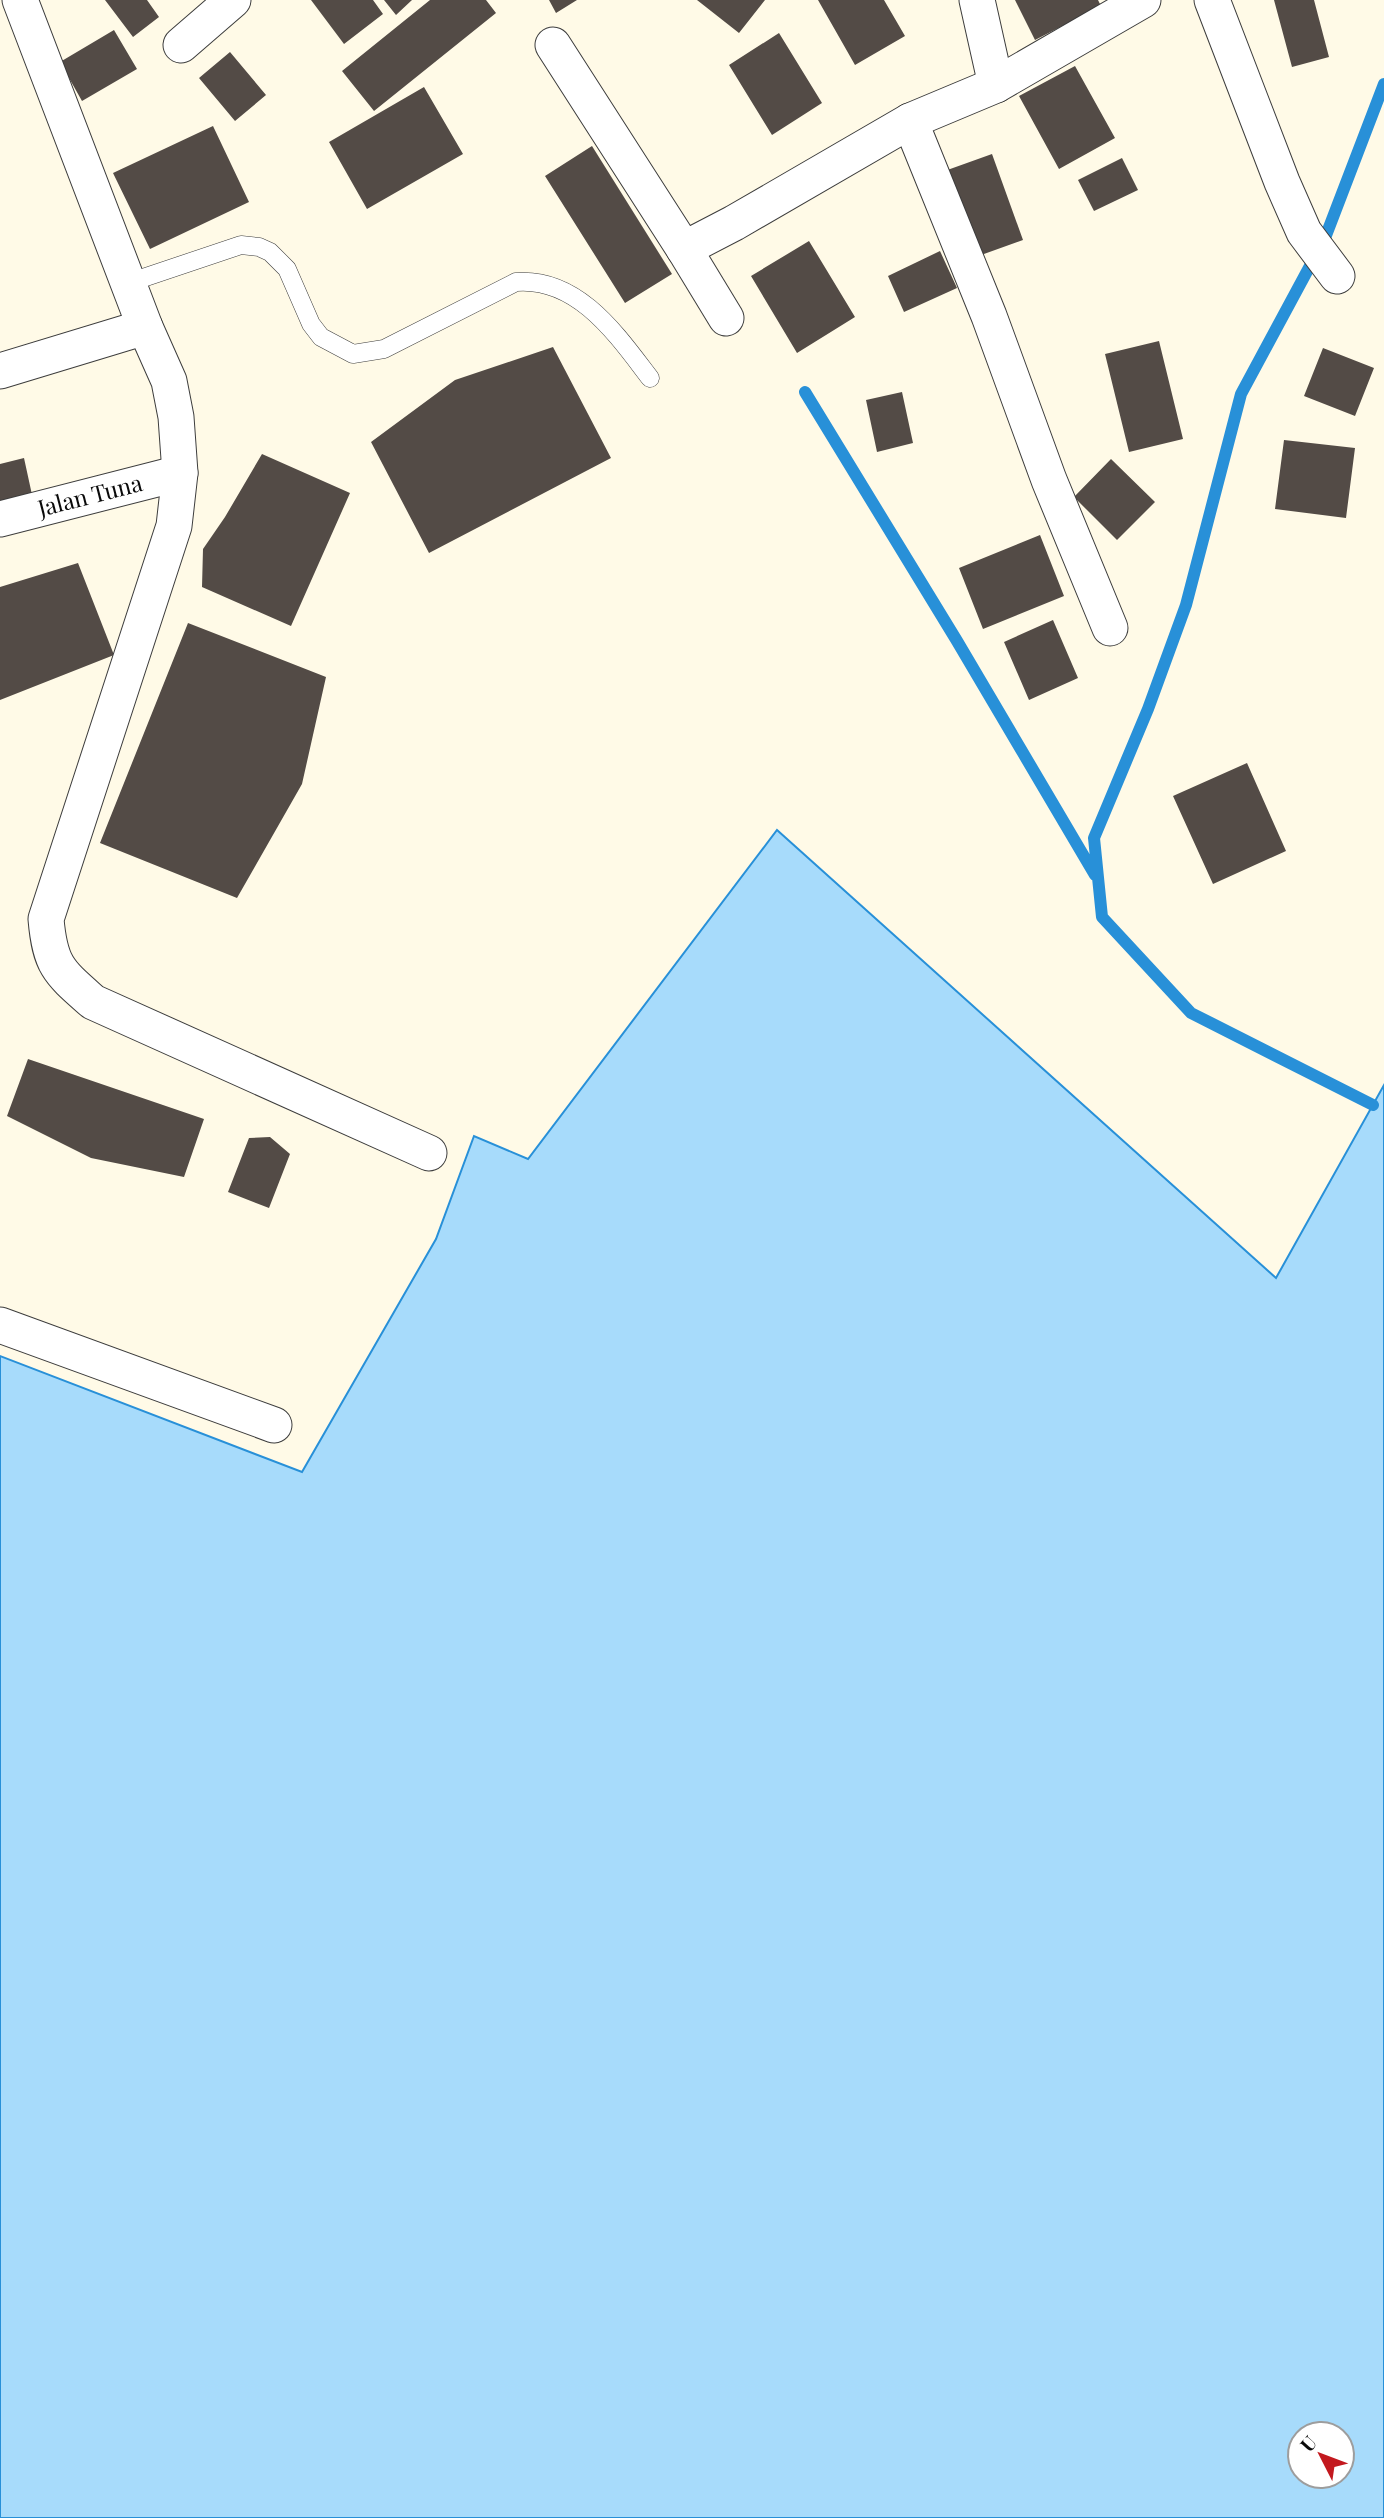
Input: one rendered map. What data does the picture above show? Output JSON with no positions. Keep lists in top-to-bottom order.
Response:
{
  "streets": {
    "street": ["Jalan Tuna"]
  },
  "north": "top left"
}
